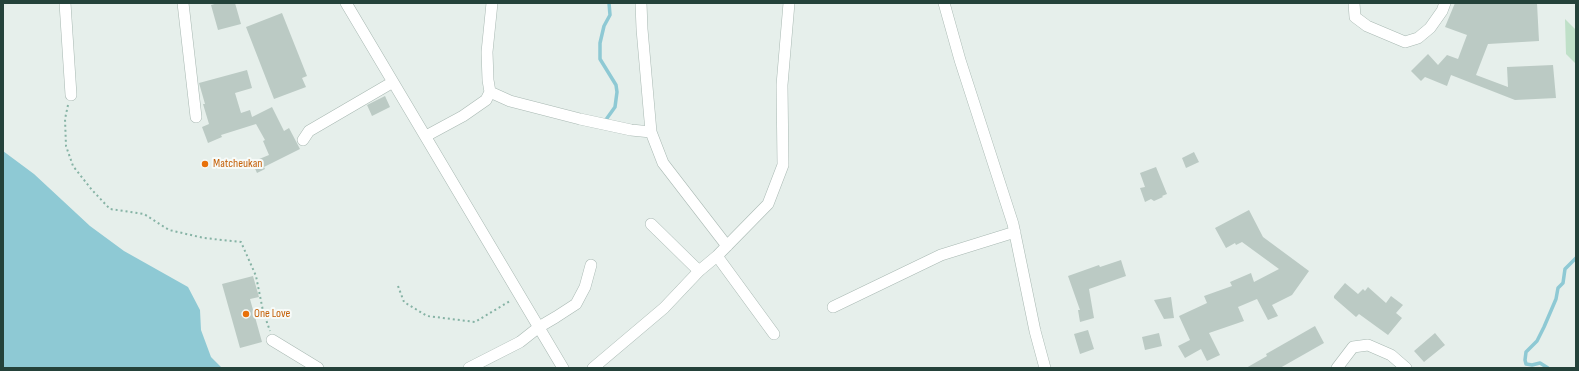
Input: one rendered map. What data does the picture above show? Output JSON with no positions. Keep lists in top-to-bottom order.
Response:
{
  "places": ["Matcheukan", "One Love"]
}
